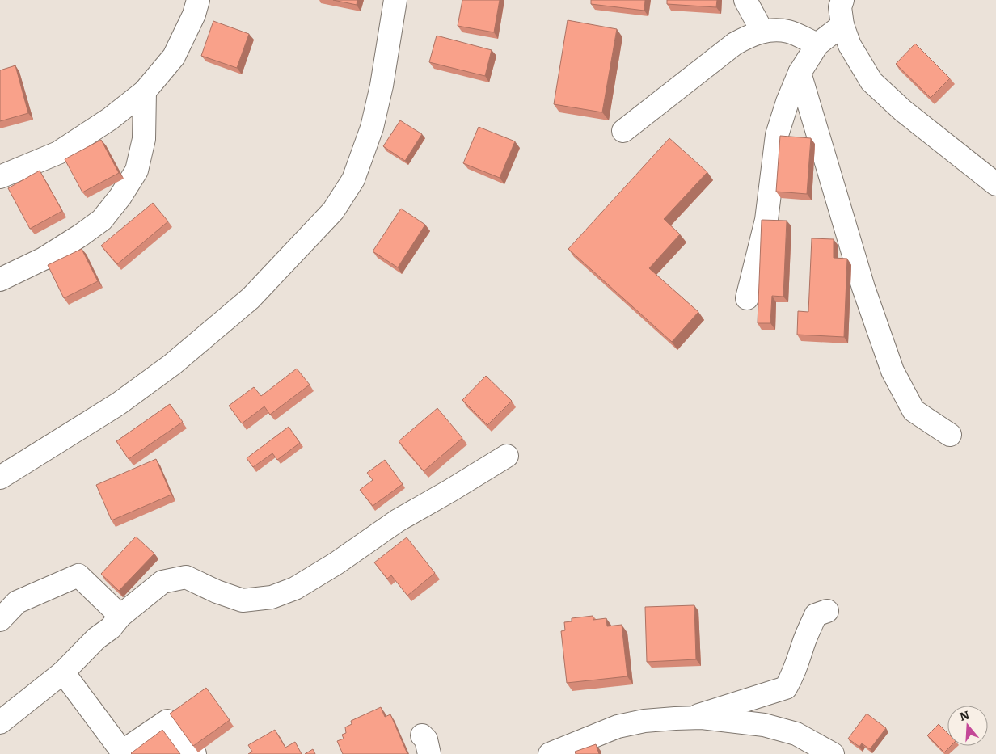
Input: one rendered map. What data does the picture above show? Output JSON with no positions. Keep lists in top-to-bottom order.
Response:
{
  "north": "top"
}
